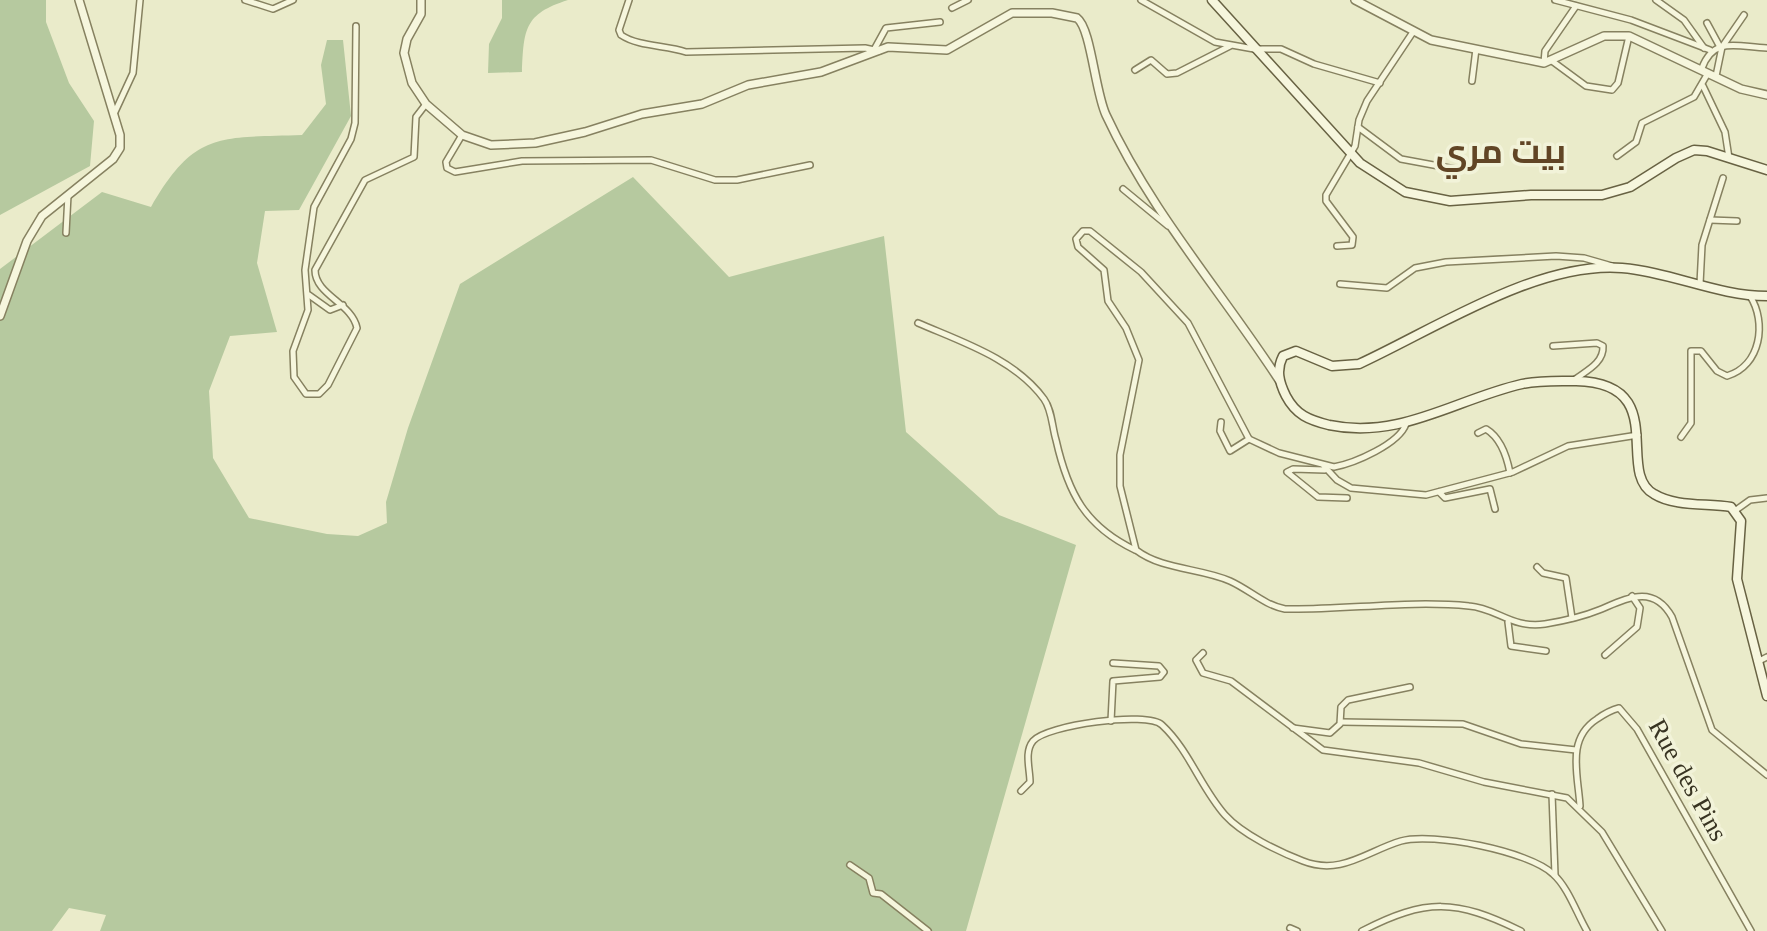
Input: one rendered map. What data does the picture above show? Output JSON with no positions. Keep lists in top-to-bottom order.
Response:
{
  "streets": {
    "street": ["Rue des Pins"]
  },
  "districts": ["بيت مري"]
}
